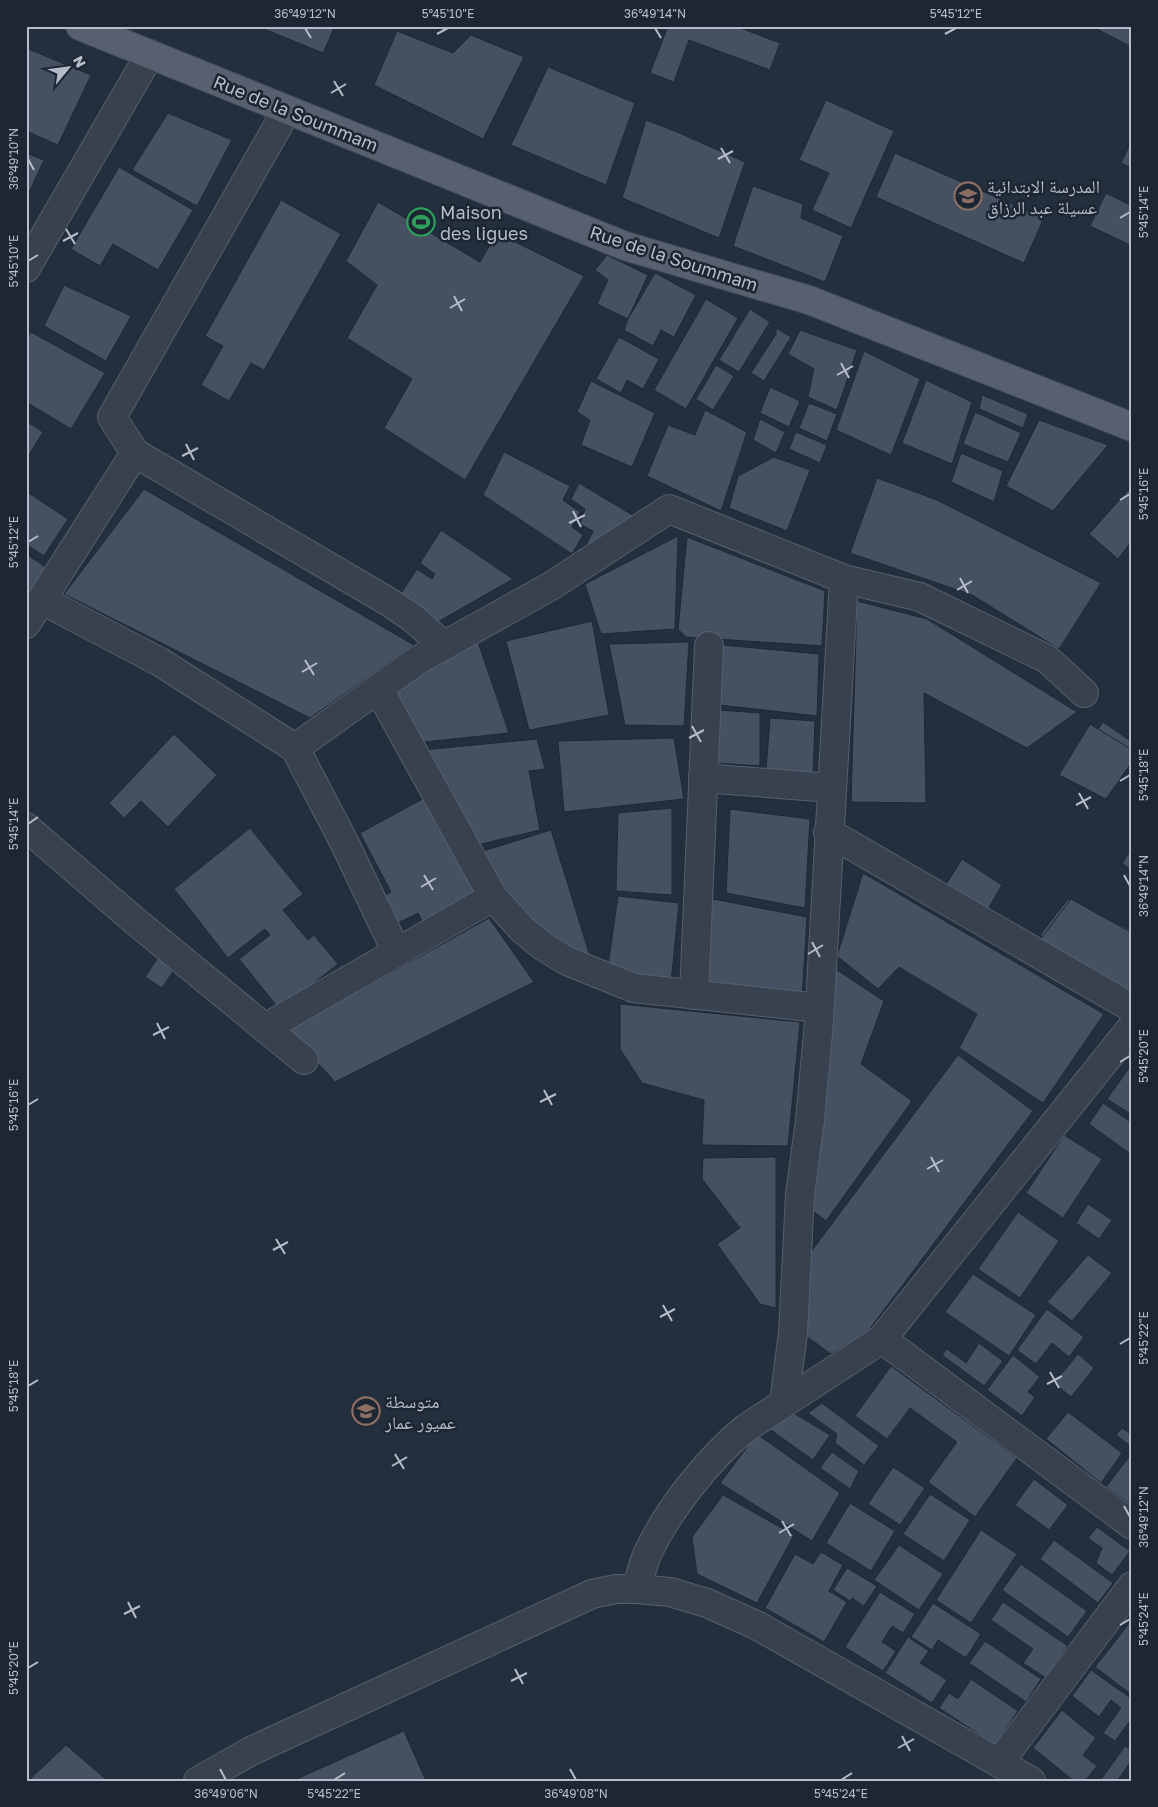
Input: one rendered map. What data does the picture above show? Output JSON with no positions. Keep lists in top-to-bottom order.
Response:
{
  "streets": {
    "main road": ["Rue de la Soummam"]
  },
  "places": {
    "school or university": ["المدرسة الابتدائية عسيلة عبد الرزاق", "متوسطة عميور عمار"],
    "sports": ["Maison des ligues"]
  },
  "north": "top right",
  "coordinates": [
    "36°49'12\"N",
    "5°45'10\"E",
    "36°49'14\"N",
    "5°45'12\"E",
    "36°49'10\"N",
    "5°45'14\"E",
    "5°45'16\"E",
    "5°45'18\"E",
    "5°45'20\"E",
    "5°45'22\"E",
    "5°45'24\"E",
    "36°49'06\"N",
    "36°49'08\"N"
  ]
}
